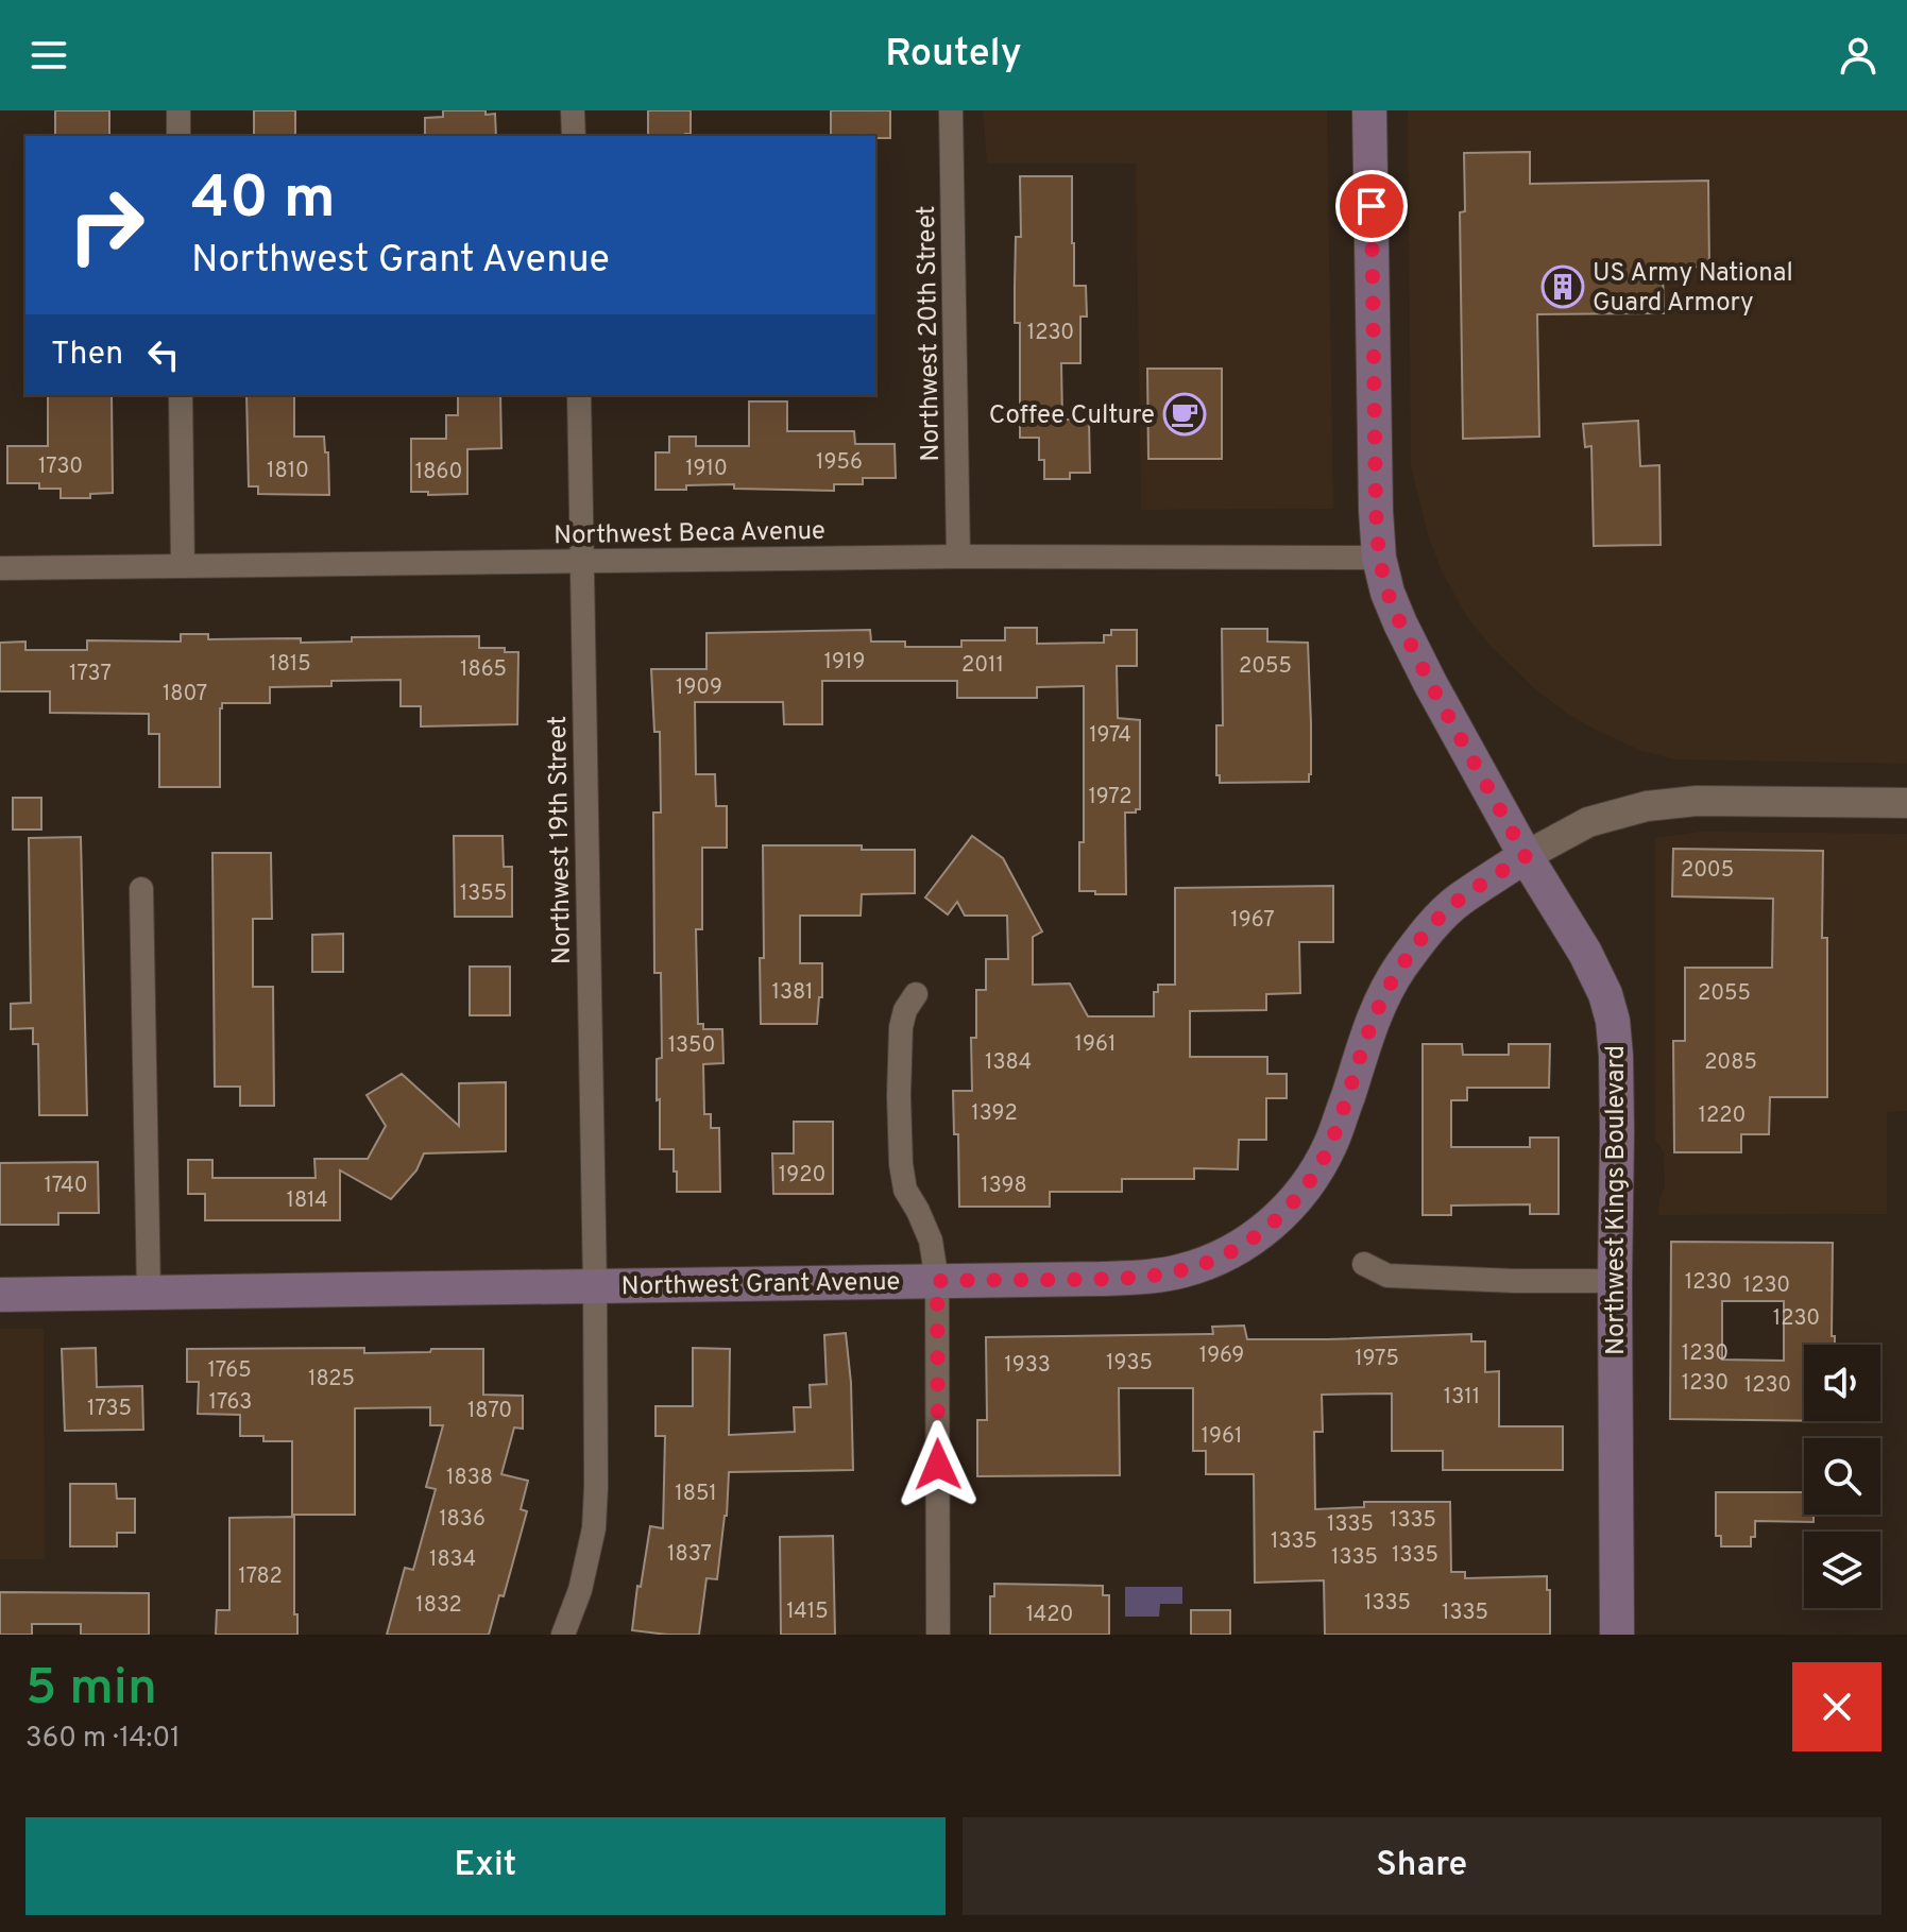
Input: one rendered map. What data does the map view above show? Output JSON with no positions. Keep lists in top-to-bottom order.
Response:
{
  "streets": {
    "main road": ["Northwest Kings Boulevard", "Northwest Grant Avenue"],
    "street": ["Northwest 20th Street", "Northwest Beca Avenue", "Northwest 19th Street"]
  },
  "crossings": [
    ["Northwest 20th Street", "Northwest Beca Avenue"],
    ["Northwest Beca Avenue", "Northwest 19th Street"],
    ["Northwest Beca Avenue", "Northwest Kings Boulevard"],
    ["Northwest 19th Street", "Northwest Grant Avenue"],
    ["Northwest Kings Boulevard", "Northwest Grant Avenue"]
  ],
  "places": {
    "building": ["US Army National Guard Armory"],
    "cafe": ["Coffee Culture"]
  },
  "house_numbers": [
    "1230",
    "1956",
    "1730",
    "1910",
    "1810",
    "1860",
    "1919",
    "1815",
    "2011",
    "2055",
    "1865",
    "1737",
    "1909",
    "1807",
    "1974",
    "1972",
    "2005",
    "1355",
    "1967",
    "1381",
    "2055",
    "1961",
    "1350",
    "1384",
    "2085",
    "1392",
    "1220",
    "1920",
    "1740",
    "1398",
    "1814",
    "1230",
    "1230",
    "1230",
    "1230",
    "1969",
    "1975",
    "1935",
    "1933",
    "1765",
    "1825",
    "1230",
    "1230",
    "1311",
    "1763",
    "1735",
    "1870",
    "1961",
    "1838",
    "1851",
    "1836",
    "1335",
    "1335",
    "1335",
    "1837",
    "1335",
    "1335",
    "1834",
    "1782",
    "1335",
    "1832",
    "1415",
    "1335",
    "1420"
  ],
  "page": {
    "header": "Routely",
    "turn": ["40 m", "Northwest Grant Avenue"],
    "then": "Then",
    "heading": ["5 min", "360 m · 14:01"],
    "buttons": ["Exit", "Share"]
  }
}
